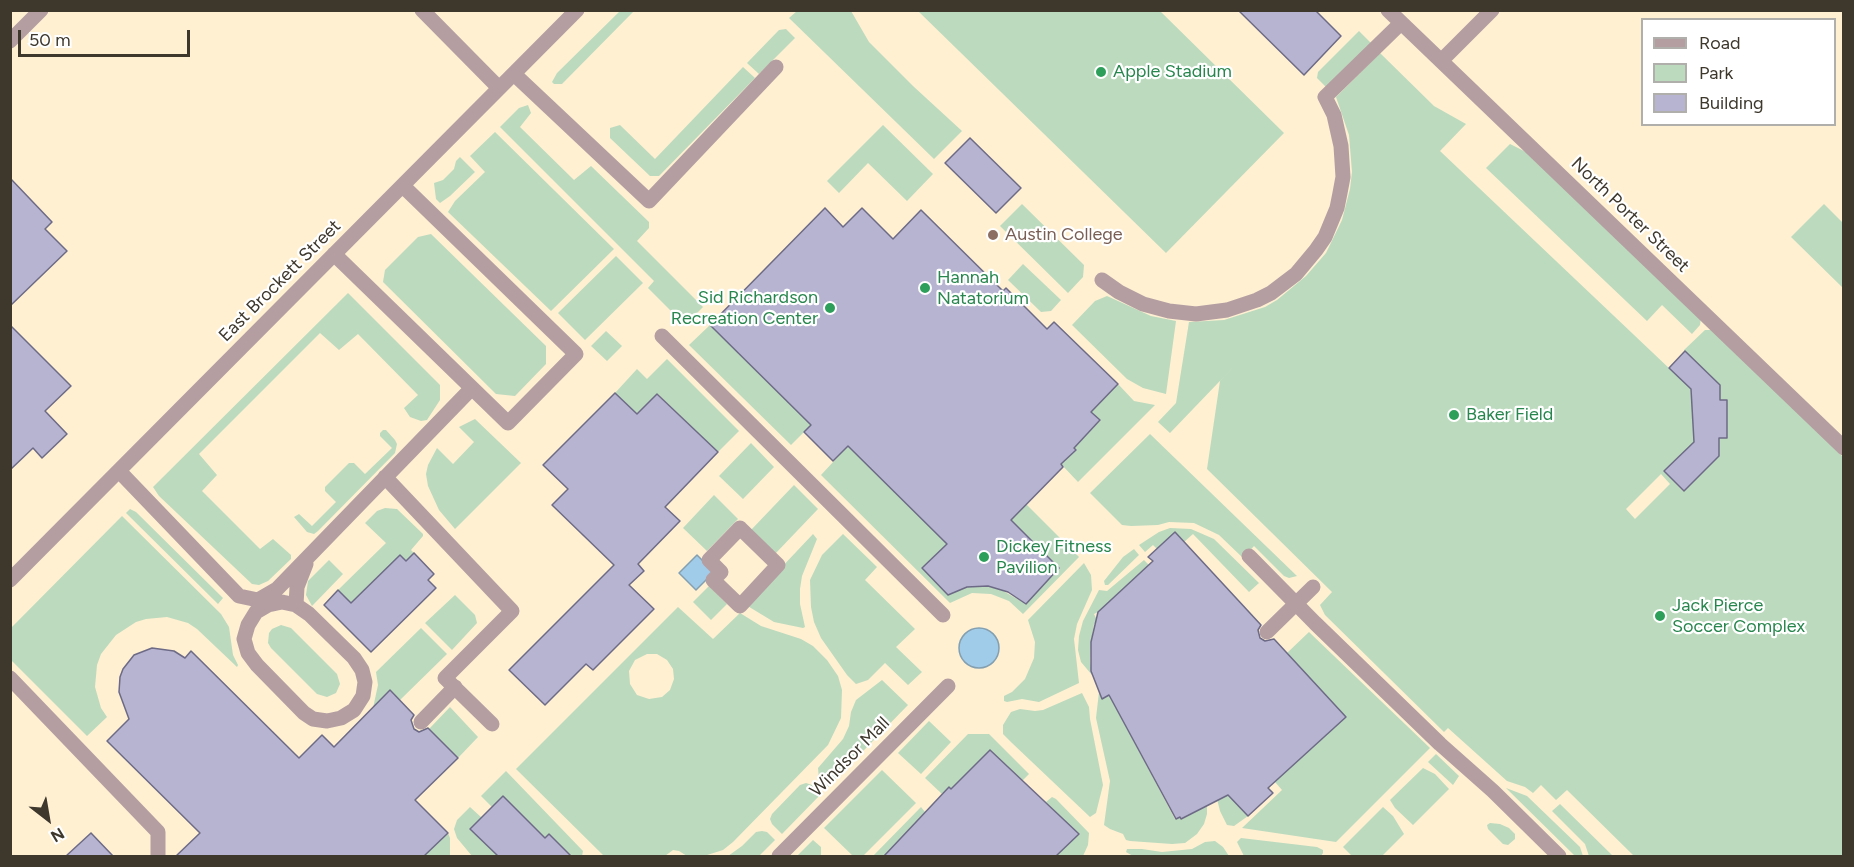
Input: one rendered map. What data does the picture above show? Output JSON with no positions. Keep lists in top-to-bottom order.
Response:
{
  "streets": {
    "street": ["North Porter Street", "East Brockett Street", "Windsor Mall"]
  },
  "places": [
    "Apple Stadium",
    "Austin College",
    "Hannah Natatorium",
    "Sid Richardson Recreation Center",
    "Baker Field",
    "Dickey Fitness Pavilion",
    "Jack Pierce Soccer Complex"
  ],
  "legend": ["Road", "Park", "Building"],
  "scale_bar": "50 m",
  "north": "bottom right"
}
